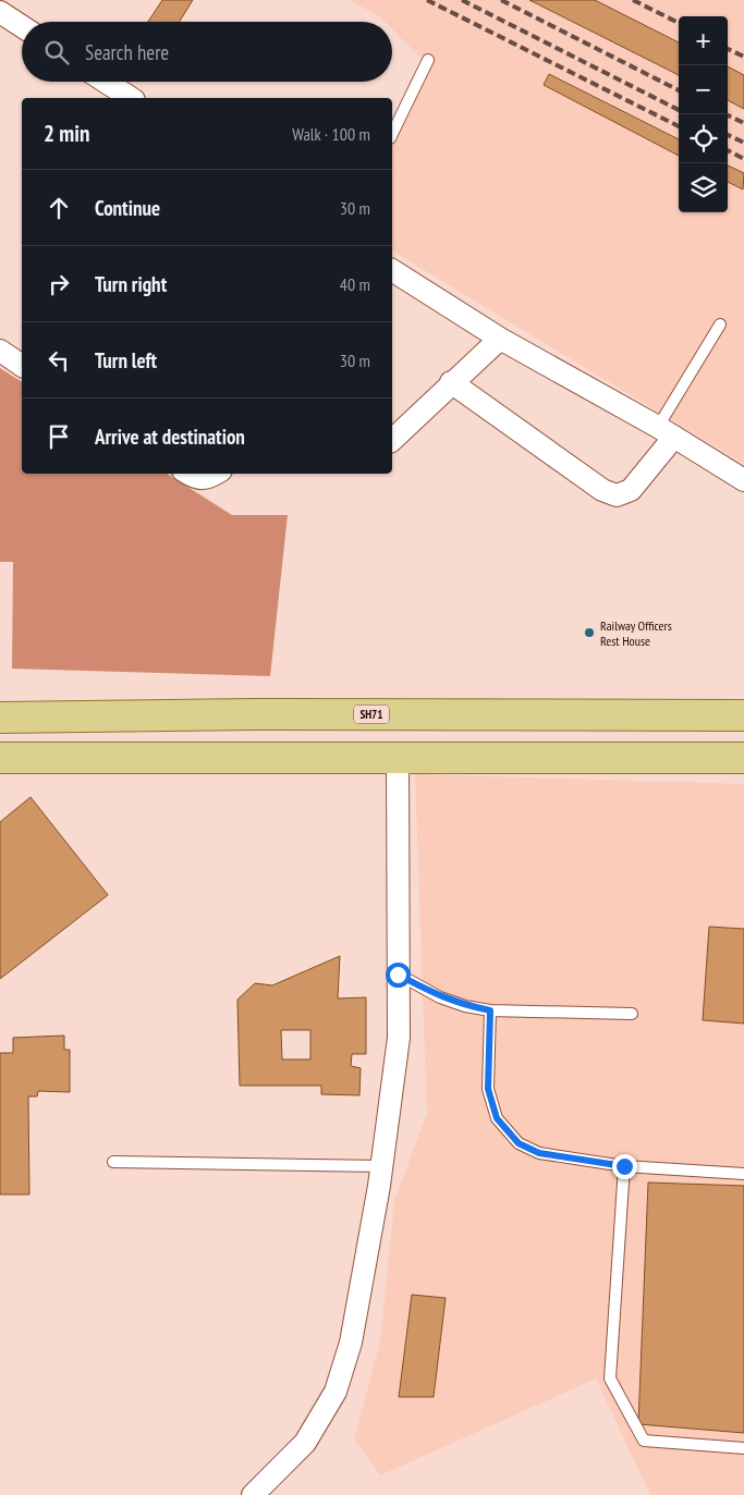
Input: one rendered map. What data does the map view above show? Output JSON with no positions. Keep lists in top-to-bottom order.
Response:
{
  "streets": {
    "main road": ["SH71"]
  },
  "places": ["Railway Officers Rest House"],
  "page": {
    "map_buttons": ["+", "−"],
    "search": "Search here",
    "heading": ["2 min", "Walk · 100 m"],
    "list": [
      ["Continue", "30 m"],
      ["Turn right", "40 m"],
      ["Turn left", "30 m"],
      "Arrive at destination"
    ]
  }
}
